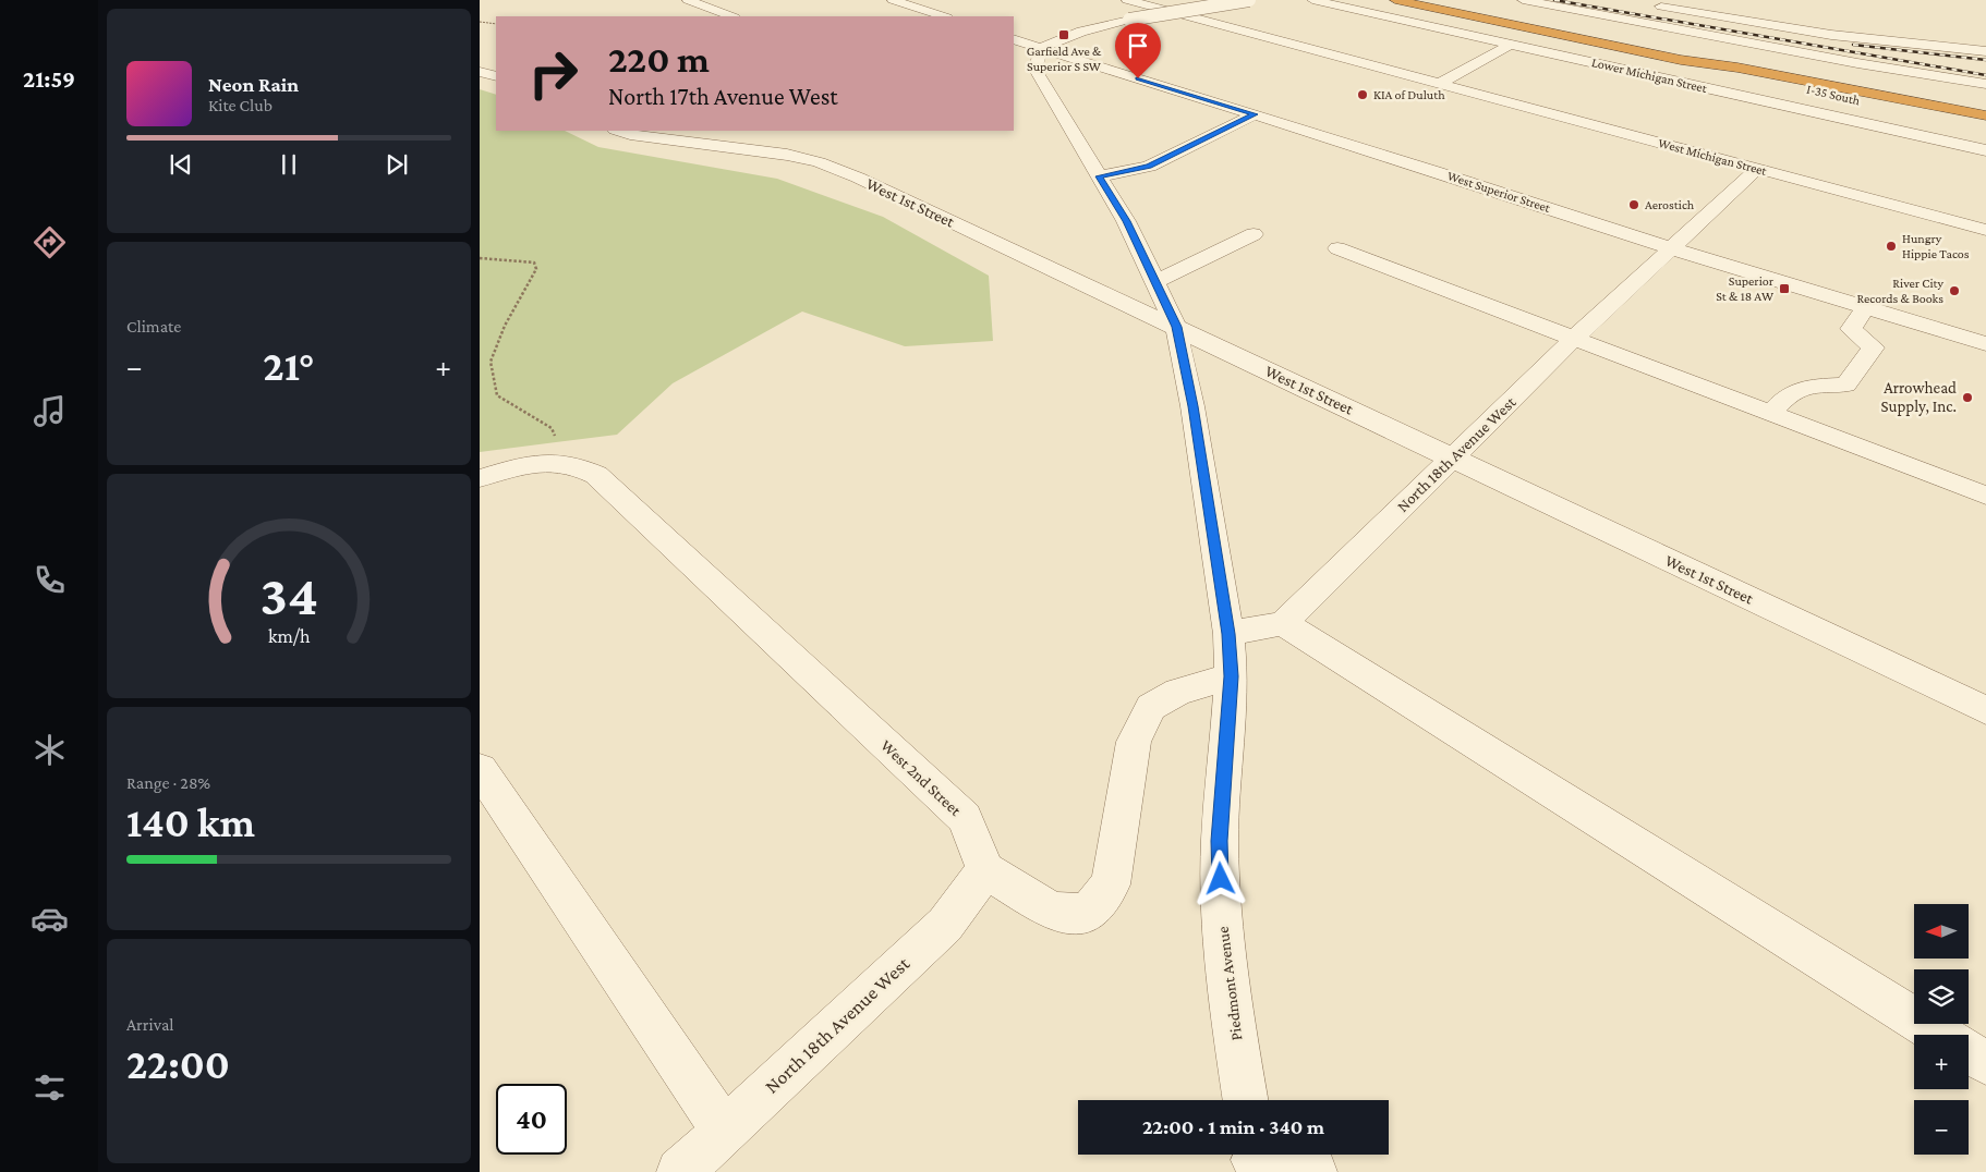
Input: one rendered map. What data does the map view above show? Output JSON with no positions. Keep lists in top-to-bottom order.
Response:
{
  "streets": {
    "highway": ["I-35 South"],
    "street": [
      "Lower Michigan Street",
      "West Michigan Street",
      "West Superior Street",
      "West 1st Street",
      "North 18th Avenue West",
      "West 2nd Street",
      "Piedmont Avenue"
    ]
  },
  "crossings": [
    ["West Michigan Street", "North 18th Avenue West"],
    ["West Superior Street", "North 18th Avenue West"],
    ["West Superior Street", "Piedmont Avenue"],
    ["West 1st Street", "North 18th Avenue West"],
    ["West 1st Street", "Piedmont Avenue"],
    ["North 18th Avenue West", "West 2nd Street"]
  ],
  "places": {
    "transit": ["Garfield Ave & Superior S SW", "Superior St & 18 AW"],
    "other": [
      "KIA of Duluth",
      "Aerostich",
      "Hungry Hippie Tacos",
      "River City Records & Books",
      "Arrowhead Supply, Inc."
    ]
  },
  "north": "left",
  "page": {
    "tabs": "21:59",
    "turn": ["220 m", "North 17th Avenue West"],
    "song": ["Neon Rain", "Kite Club"],
    "tile": [
      "Climate",
      ["Range · 28%", "140 km"],
      ["Arrival", "22:00"]
    ],
    "heat": ["−", "21°", "+"],
    "map_buttons": ["+", "−"],
    "limit": "40",
    "trip": "22:00 · 1 min · 340 m",
    "gauge": ["34", "km/h"]
  }
}
